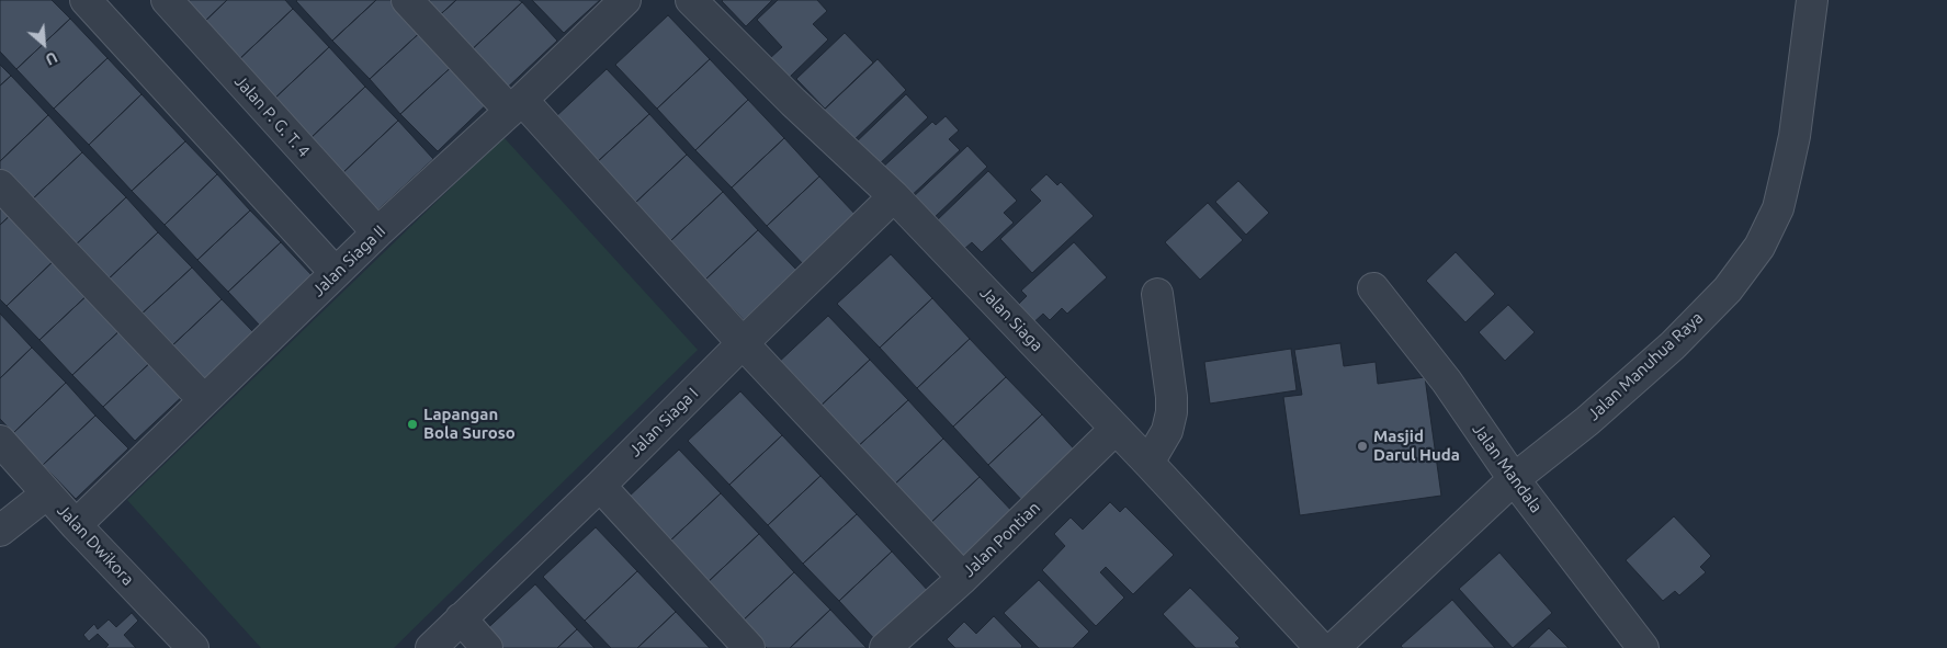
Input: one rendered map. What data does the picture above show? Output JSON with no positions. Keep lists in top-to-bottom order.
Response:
{
  "streets": {
    "street": [
      "Jalan P. G. T. 4",
      "Jalan Siaga II",
      "Jalan Siaga",
      "Jalan Manuhua Raya",
      "Jalan Siaga I",
      "Jalan Mandala",
      "Jalan Pontian",
      "Jalan Dwikora"
    ]
  },
  "crossings": [
    ["Jalan P. G. T. 4", "Jalan Siaga II"],
    ["Jalan Siaga II", "Jalan Dwikora"],
    ["Jalan Siaga", "Jalan Siaga I"],
    ["Jalan Siaga", "Jalan Pontian"],
    ["Jalan Manuhua Raya", "Jalan Mandala"]
  ],
  "places": ["Lapangan Bola Suroso", "Masjid Darul Huda"],
  "north": "bottom right"
}
